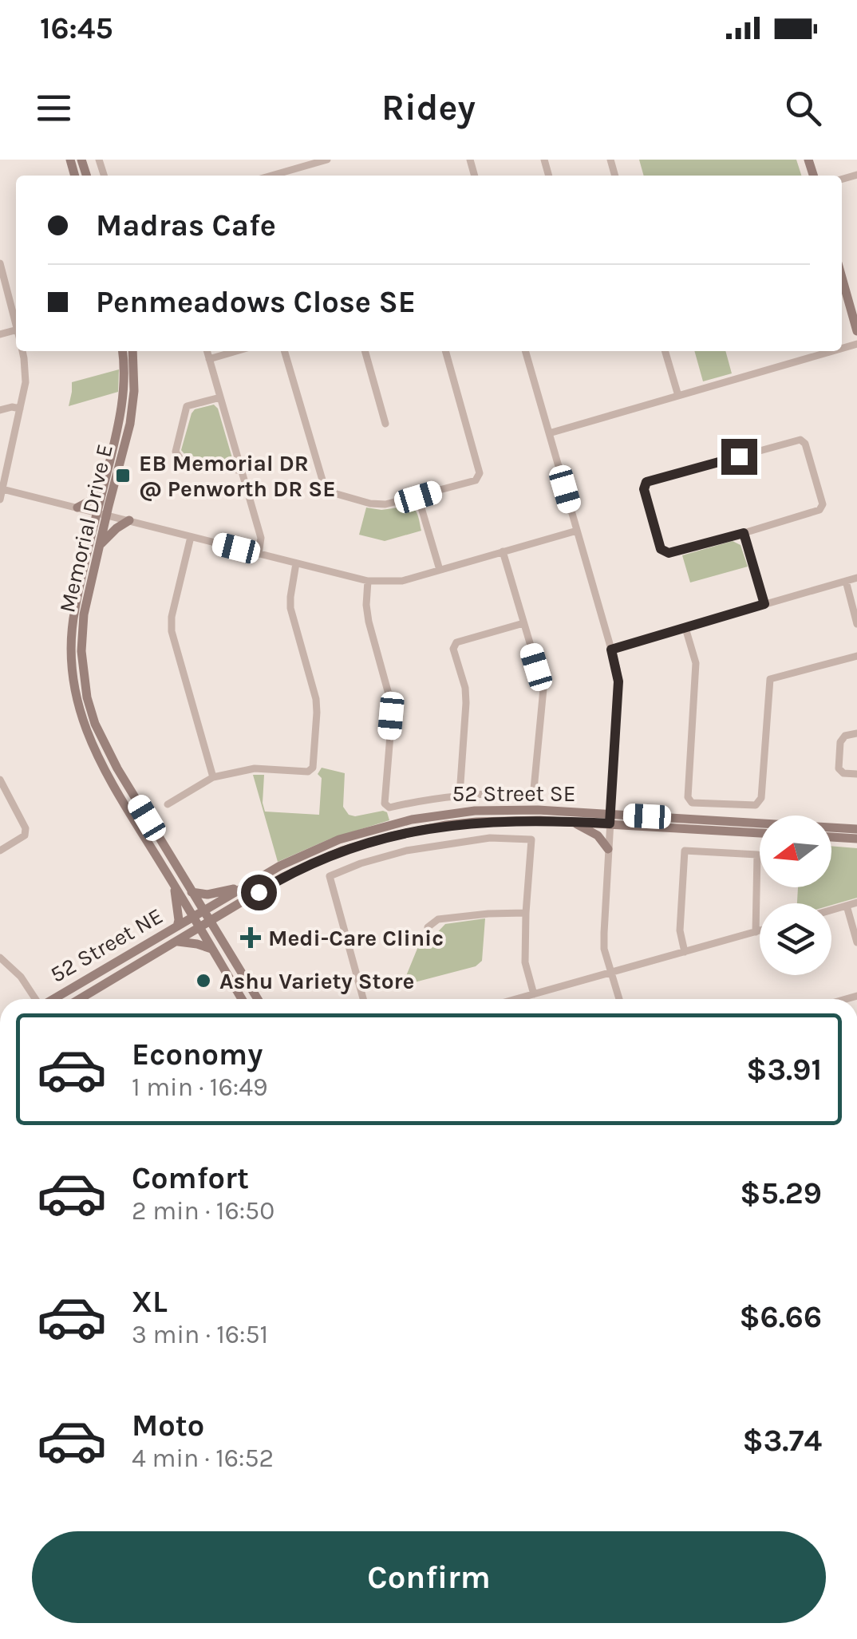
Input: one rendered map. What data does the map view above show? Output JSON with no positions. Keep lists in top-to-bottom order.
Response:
{
  "streets": {
    "main road": ["Memorial Drive E", "52 Street SE", "52 Street NE"]
  },
  "crossings": [
    ["Memorial Drive E", "52 Street SE"],
    ["Memorial Drive E", "52 Street NE"],
    ["52 Street SE", "52 Street NE"]
  ],
  "places": {
    "transit": ["EB Memorial DR @ Penworth DR SE"],
    "health": ["Medi-Care Clinic"],
    "other": ["Ashu Variety Store"]
  },
  "north": "left",
  "page": {
    "status": "16:45",
    "header": "Ridey",
    "banner": ["Madras Cafe", "Penmeadows Close SE"],
    "list": [
      {
        "name": "Economy",
        "note": "1 min · 16:49",
        "value": "$3.91"
      },
      {
        "name": "Comfort",
        "note": "2 min · 16:50",
        "value": "$5.29"
      },
      {
        "name": "XL",
        "note": "3 min · 16:51",
        "value": "$6.66"
      },
      {
        "name": "Moto",
        "note": "4 min · 16:52",
        "value": "$3.74"
      }
    ],
    "buttons": "Confirm"
  }
}
